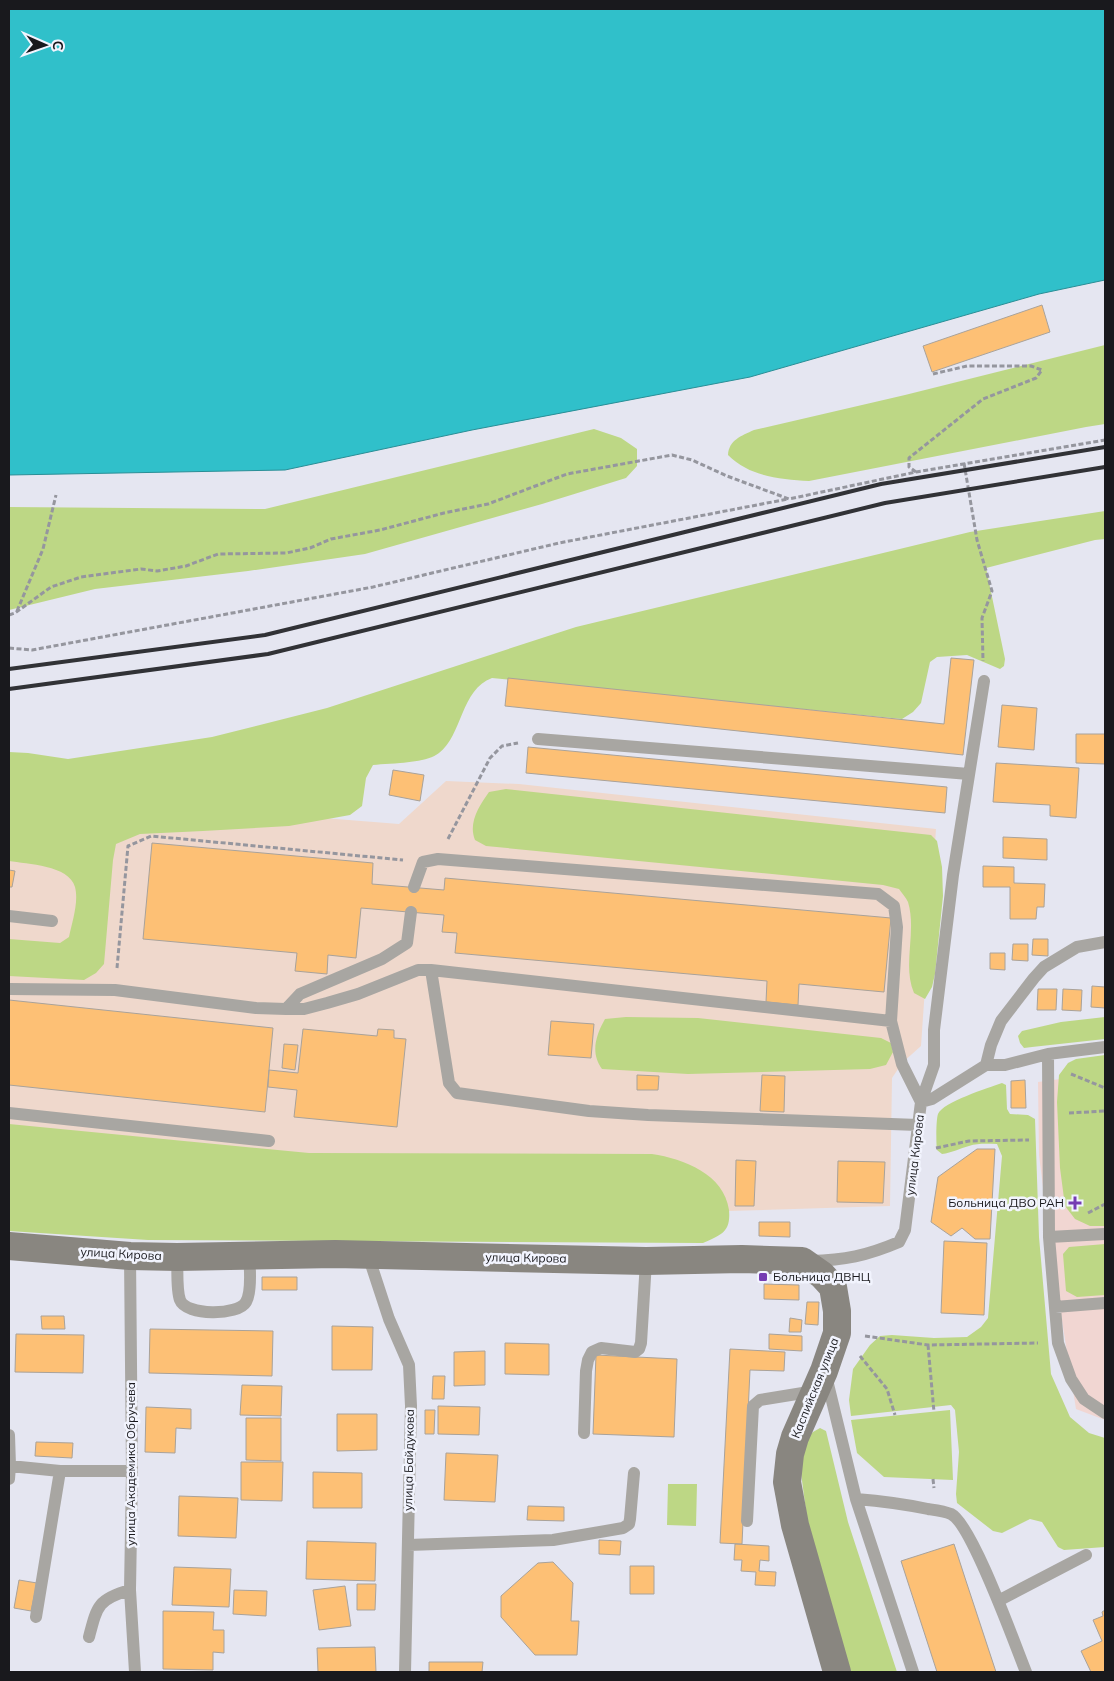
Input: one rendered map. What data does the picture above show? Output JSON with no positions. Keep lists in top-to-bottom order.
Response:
{
  "streets": {
    "street": ["улица Кирова", "Каспийская улица"],
    "lane": ["улица Байдукова", "улица Академика Обручева"]
  },
  "crossings": [
    ["улица Кирова", "Каспийская улица"],
    ["улица Кирова", "улица Байдукова"],
    ["улица Кирова", "улица Академика Обручева"]
  ],
  "places": {
    "health": ["Больница ДВО РАН"],
    "transit": ["Больница ДВНЦ"]
  },
  "north": "right"
}
